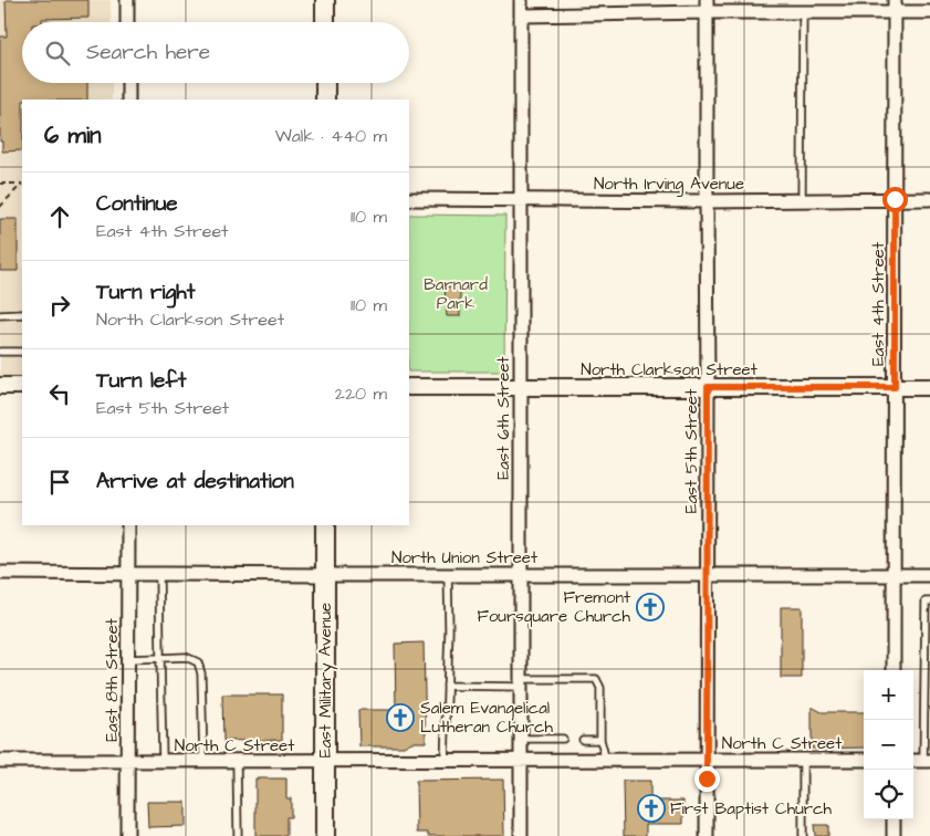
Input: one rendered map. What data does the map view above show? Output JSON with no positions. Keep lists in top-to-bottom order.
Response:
{
  "streets": {
    "main road": ["East Military Avenue"],
    "street": [
      "North Irving Avenue",
      "East 4th Street",
      "North Clarkson Street",
      "East 6th Street",
      "East 5th Street",
      "North Union Street",
      "East 8th Street",
      "North C Street"
    ]
  },
  "crossings": [
    ["North Irving Avenue", "East 4th Street"],
    ["North Irving Avenue", "East 6th Street"],
    ["North Irving Avenue", "East 5th Street"],
    ["East 4th Street", "North Clarkson Street"],
    ["East 4th Street", "North Union Street"],
    ["North Clarkson Street", "East 6th Street"],
    ["North Clarkson Street", "East 5th Street"],
    ["East 6th Street", "North Union Street"],
    ["East 6th Street", "North C Street"],
    ["East 5th Street", "North Union Street"],
    ["East 5th Street", "North C Street"],
    ["North Union Street", "East 8th Street"],
    ["North Union Street", "East Military Avenue"],
    ["East 8th Street", "North C Street"],
    ["East Military Avenue", "North C Street"]
  ],
  "parks": ["Barnard Park"],
  "places": {
    "church": ["Fremont Foursquare Church", "Salem Evangelical Lutheran Church", "First Baptist Church"]
  },
  "page": {
    "search": "Search here",
    "heading": ["6 min", "Walk · 440 m"],
    "list": [
      ["Continue", "East 4th Street", "110 m"],
      ["Turn right", "North Clarkson Street", "110 m"],
      ["Turn left", "East 5th Street", "220 m"],
      "Arrive at destination"
    ],
    "map_buttons": ["+", "−"]
  }
}
